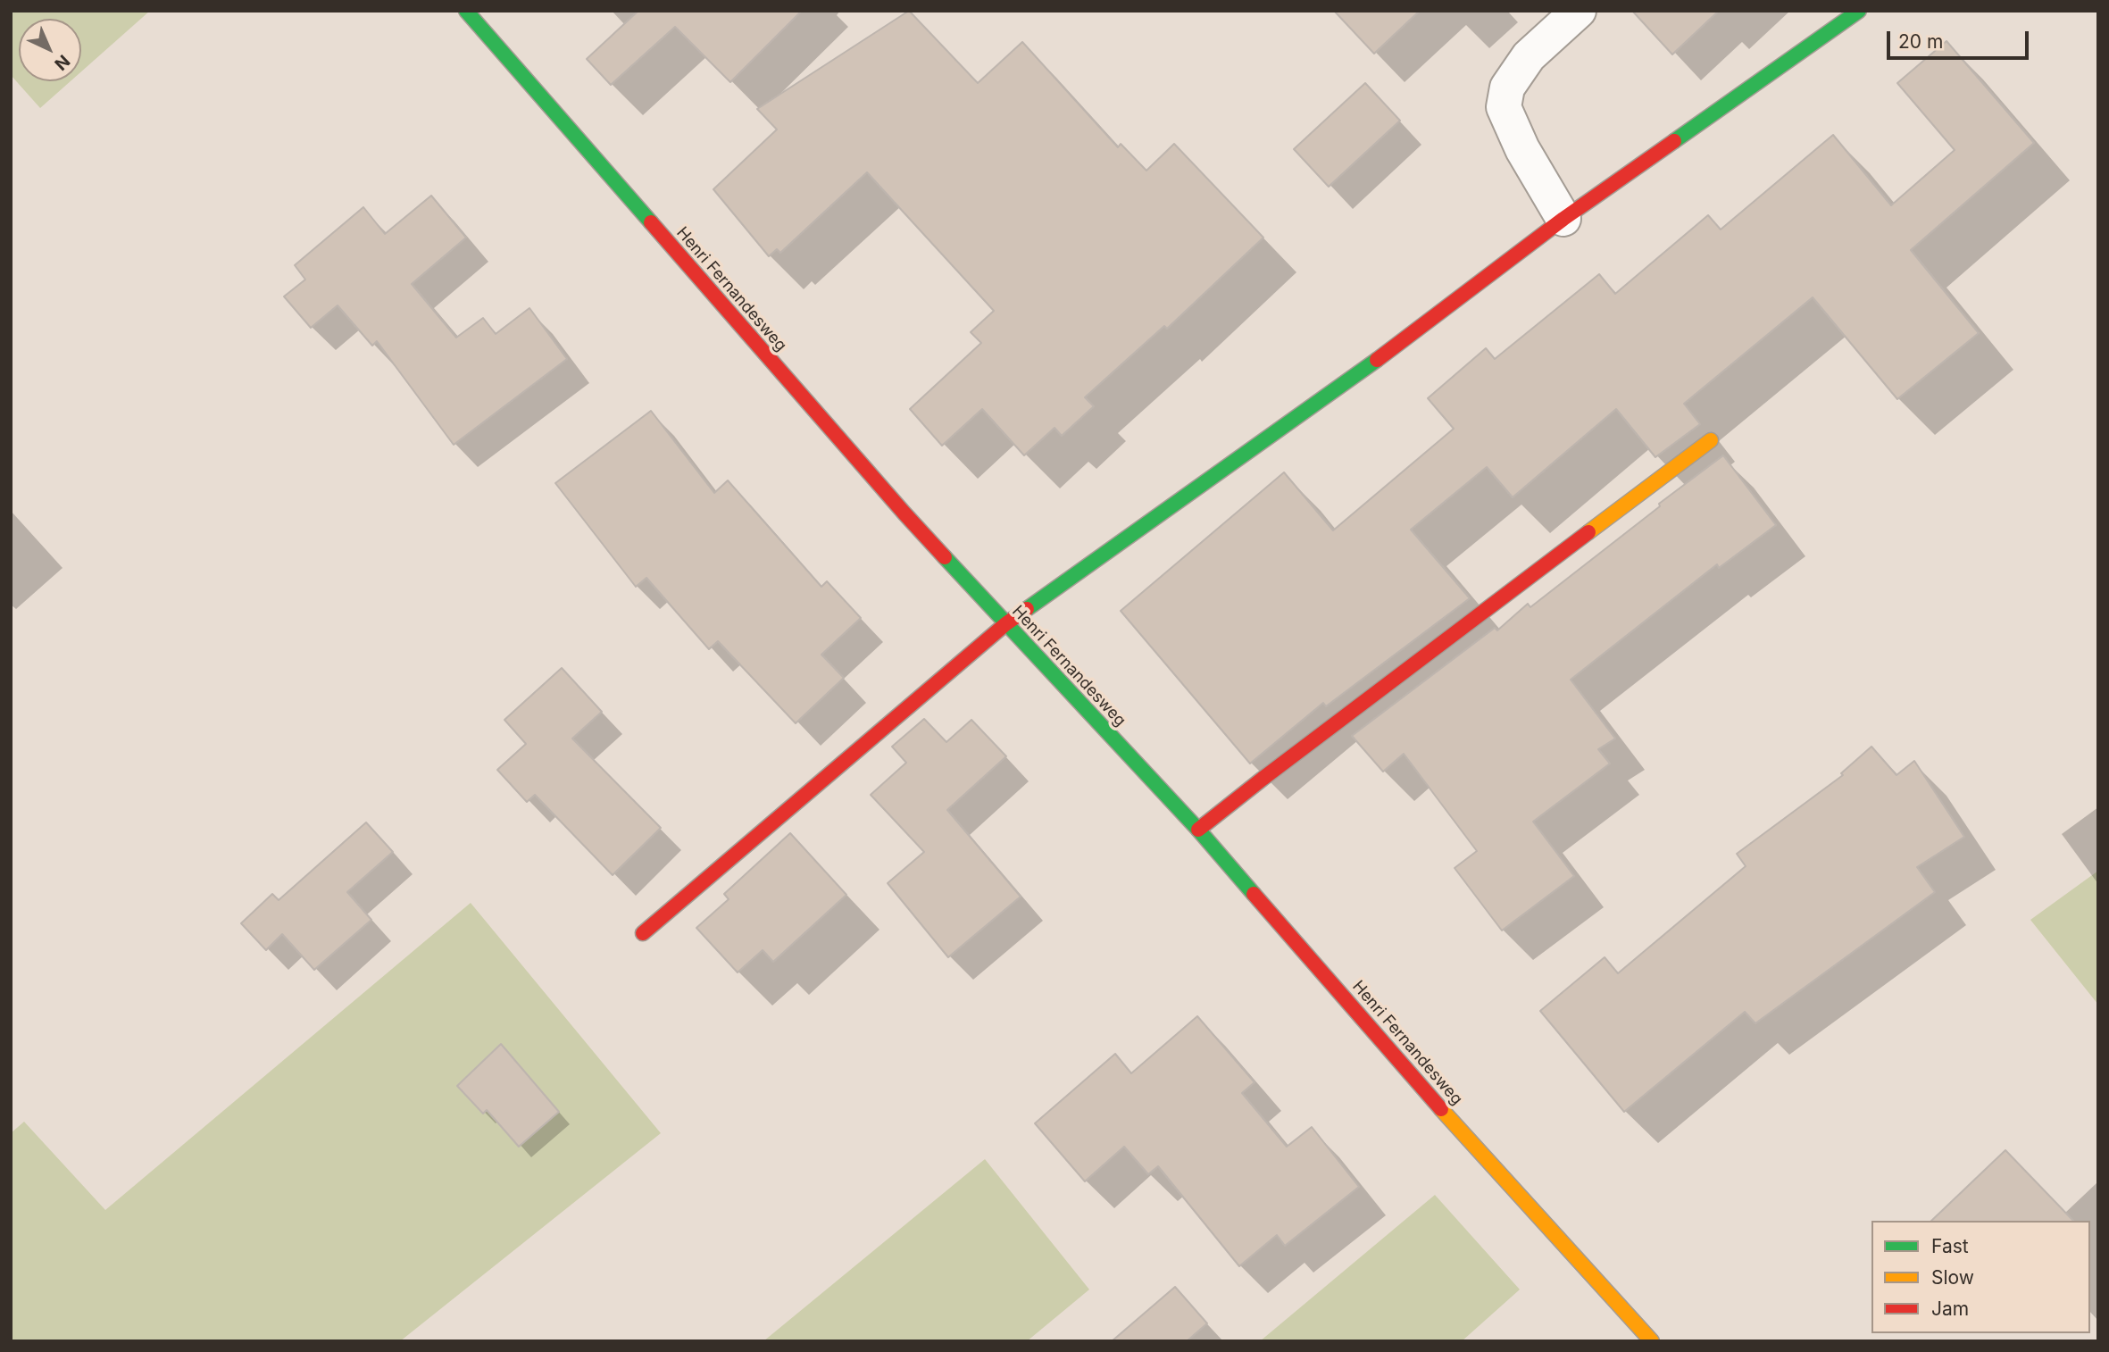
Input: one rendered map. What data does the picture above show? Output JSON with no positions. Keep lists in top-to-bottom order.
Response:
{
  "streets": {
    "street": ["Henri Fernandesweg"]
  },
  "legend": ["Fast", "Slow", "Jam"],
  "scale_bar": "20 m",
  "north": "bottom right"
}
